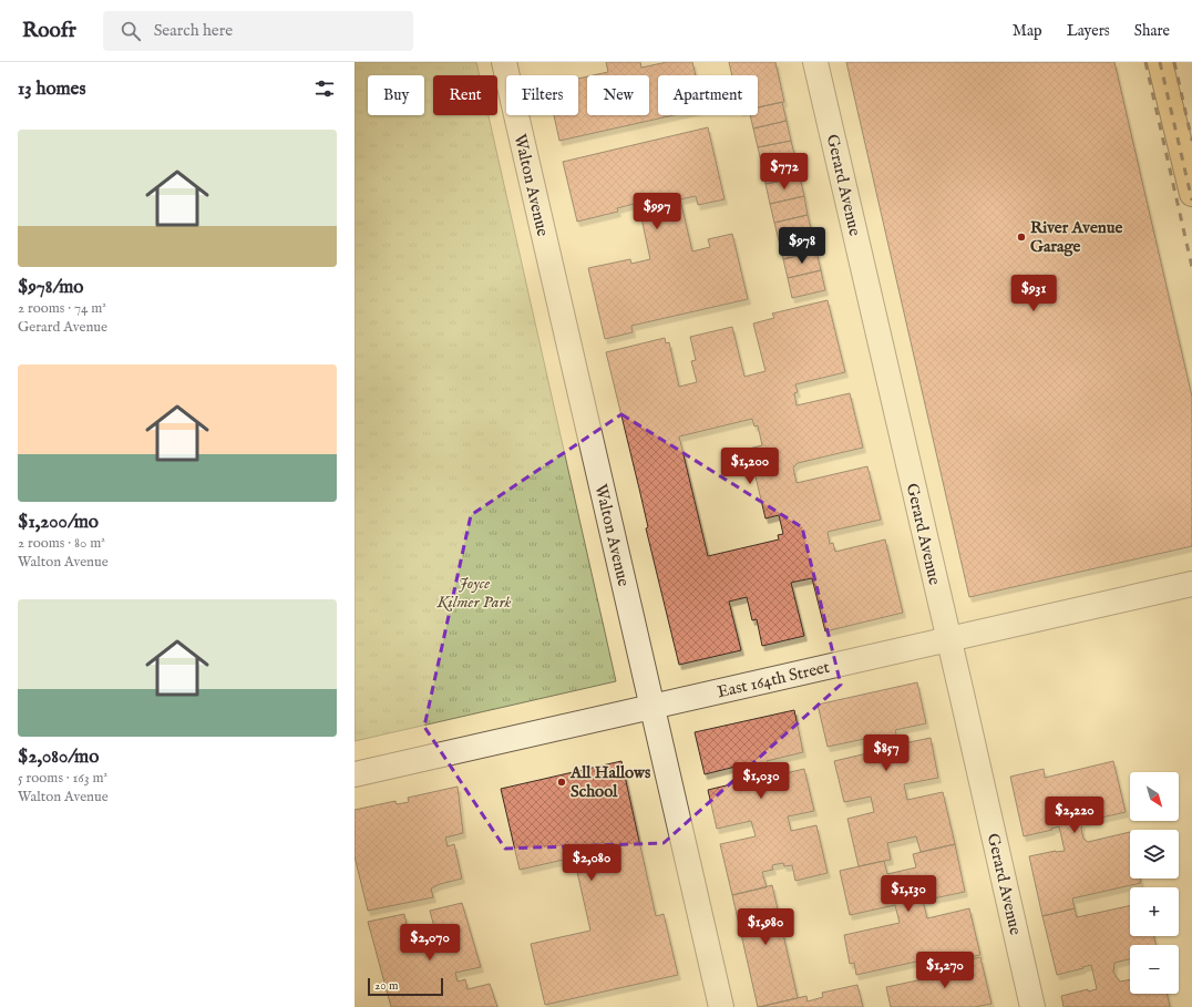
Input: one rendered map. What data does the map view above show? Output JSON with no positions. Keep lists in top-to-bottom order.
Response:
{
  "streets": {
    "street": ["Walton Avenue", "Gerard Avenue", "East 164th Street"]
  },
  "crossings": [
    ["Walton Avenue", "East 164th Street"],
    ["Gerard Avenue", "East 164th Street"]
  ],
  "parks": ["Joyce Kilmer Park"],
  "places": ["River Avenue Garage", "All Hallows School"],
  "scale_bar": "20 m",
  "north": "bottom right",
  "page": {
    "header": "Roofr",
    "search": "Search here",
    "nav": ["Map", "Layers", "Share"],
    "heading": "13 homes",
    "chip": [
      "Buy",
      "Rent",
      "Filters",
      "New",
      "Apartment"
    ],
    "list": [
      {
        "name": "$978/mo",
        "note": "2 rooms · 74 m² · Gerard Avenue"
      },
      {
        "name": "$1,200/mo",
        "note": "2 rooms · 80 m² · Walton Avenue"
      },
      {
        "name": "$2,080/mo",
        "note": "5 rooms · 163 m² · Walton Avenue"
      }
    ],
    "price": [
      "$772",
      "$997",
      "$978",
      "$931",
      "$1,200",
      "$857",
      "$1,030",
      "$2,220",
      "$2,080",
      "$1,130",
      "$1,980",
      "$2,070",
      "$1,270"
    ],
    "map_buttons": ["+", "−"],
    "scale": "20 m"
  }
}
